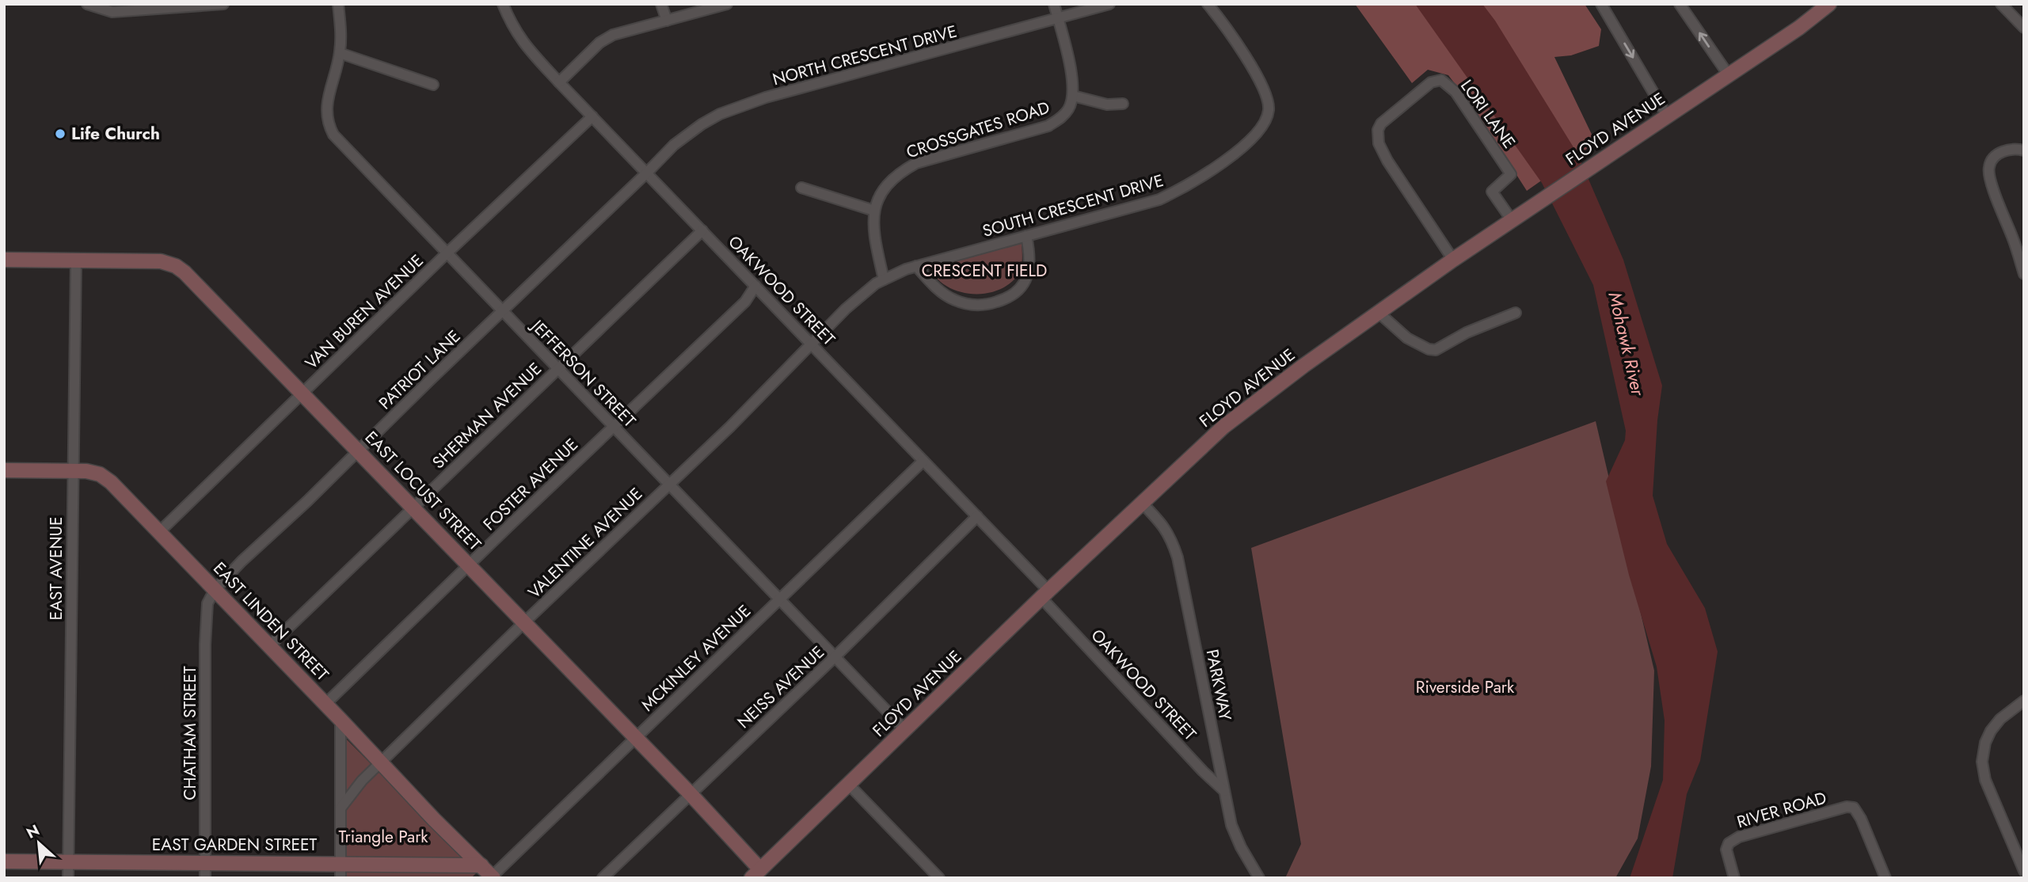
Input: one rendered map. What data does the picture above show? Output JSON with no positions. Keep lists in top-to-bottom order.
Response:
{
  "streets": {
    "street": [
      "NORTH CRESCENT DRIVE",
      "LORI LANE",
      "FLOYD AVENUE",
      "CROSSGATES ROAD",
      "SOUTH CRESCENT DRIVE",
      "OAKWOOD STREET",
      "VAN BUREN AVENUE",
      "PATRIOT LANE",
      "JEFFERSON STREET",
      "SHERMAN AVENUE",
      "FOSTER AVENUE",
      "EAST LOCUST STREET",
      "VALENTINE AVENUE",
      "EAST AVENUE",
      "EAST LINDEN STREET",
      "MCKINLEY AVENUE",
      "PARKWAY",
      "NEISS AVENUE",
      "CHATHAM STREET",
      "RIVER ROAD",
      "EAST GARDEN STREET"
    ]
  },
  "crossings": [
    ["NORTH CRESCENT DRIVE", "OAKWOOD STREET"],
    ["NORTH CRESCENT DRIVE", "PATRIOT LANE"],
    ["LORI LANE", "FLOYD AVENUE"],
    ["FLOYD AVENUE", "OAKWOOD STREET"],
    ["FLOYD AVENUE", "JEFFERSON STREET"],
    ["FLOYD AVENUE", "EAST LOCUST STREET"],
    ["FLOYD AVENUE", "PARKWAY"],
    ["CROSSGATES ROAD", "SOUTH CRESCENT DRIVE"],
    ["OAKWOOD STREET", "VAN BUREN AVENUE"],
    ["OAKWOOD STREET", "PATRIOT LANE"],
    ["OAKWOOD STREET", "SHERMAN AVENUE"],
    ["OAKWOOD STREET", "FOSTER AVENUE"],
    ["OAKWOOD STREET", "VALENTINE AVENUE"],
    ["OAKWOOD STREET", "MCKINLEY AVENUE"],
    ["OAKWOOD STREET", "PARKWAY"],
    ["OAKWOOD STREET", "NEISS AVENUE"],
    ["VAN BUREN AVENUE", "JEFFERSON STREET"],
    ["VAN BUREN AVENUE", "EAST LOCUST STREET"],
    ["VAN BUREN AVENUE", "EAST LINDEN STREET"],
    ["PATRIOT LANE", "JEFFERSON STREET"],
    ["PATRIOT LANE", "EAST LOCUST STREET"],
    ["PATRIOT LANE", "EAST LINDEN STREET"],
    ["PATRIOT LANE", "CHATHAM STREET"],
    ["JEFFERSON STREET", "SHERMAN AVENUE"],
    ["JEFFERSON STREET", "FOSTER AVENUE"],
    ["JEFFERSON STREET", "VALENTINE AVENUE"],
    ["JEFFERSON STREET", "MCKINLEY AVENUE"],
    ["JEFFERSON STREET", "NEISS AVENUE"],
    ["SHERMAN AVENUE", "EAST LOCUST STREET"],
    ["SHERMAN AVENUE", "EAST LINDEN STREET"],
    ["FOSTER AVENUE", "EAST LOCUST STREET"],
    ["FOSTER AVENUE", "EAST LINDEN STREET"],
    ["EAST LOCUST STREET", "VALENTINE AVENUE"],
    ["EAST LOCUST STREET", "EAST AVENUE"],
    ["EAST LOCUST STREET", "MCKINLEY AVENUE"],
    ["EAST LOCUST STREET", "NEISS AVENUE"],
    ["VALENTINE AVENUE", "EAST LINDEN STREET"],
    ["EAST AVENUE", "EAST LINDEN STREET"],
    ["EAST AVENUE", "EAST GARDEN STREET"],
    ["EAST LINDEN STREET", "CHATHAM STREET"],
    ["EAST LINDEN STREET", "EAST GARDEN STREET"],
    ["CHATHAM STREET", "EAST GARDEN STREET"]
  ],
  "water": ["Mohawk River"],
  "parks": ["CRESCENT FIELD", "Riverside Park", "Triangle Park"],
  "places": ["Life Church"],
  "north": "top left"
}
